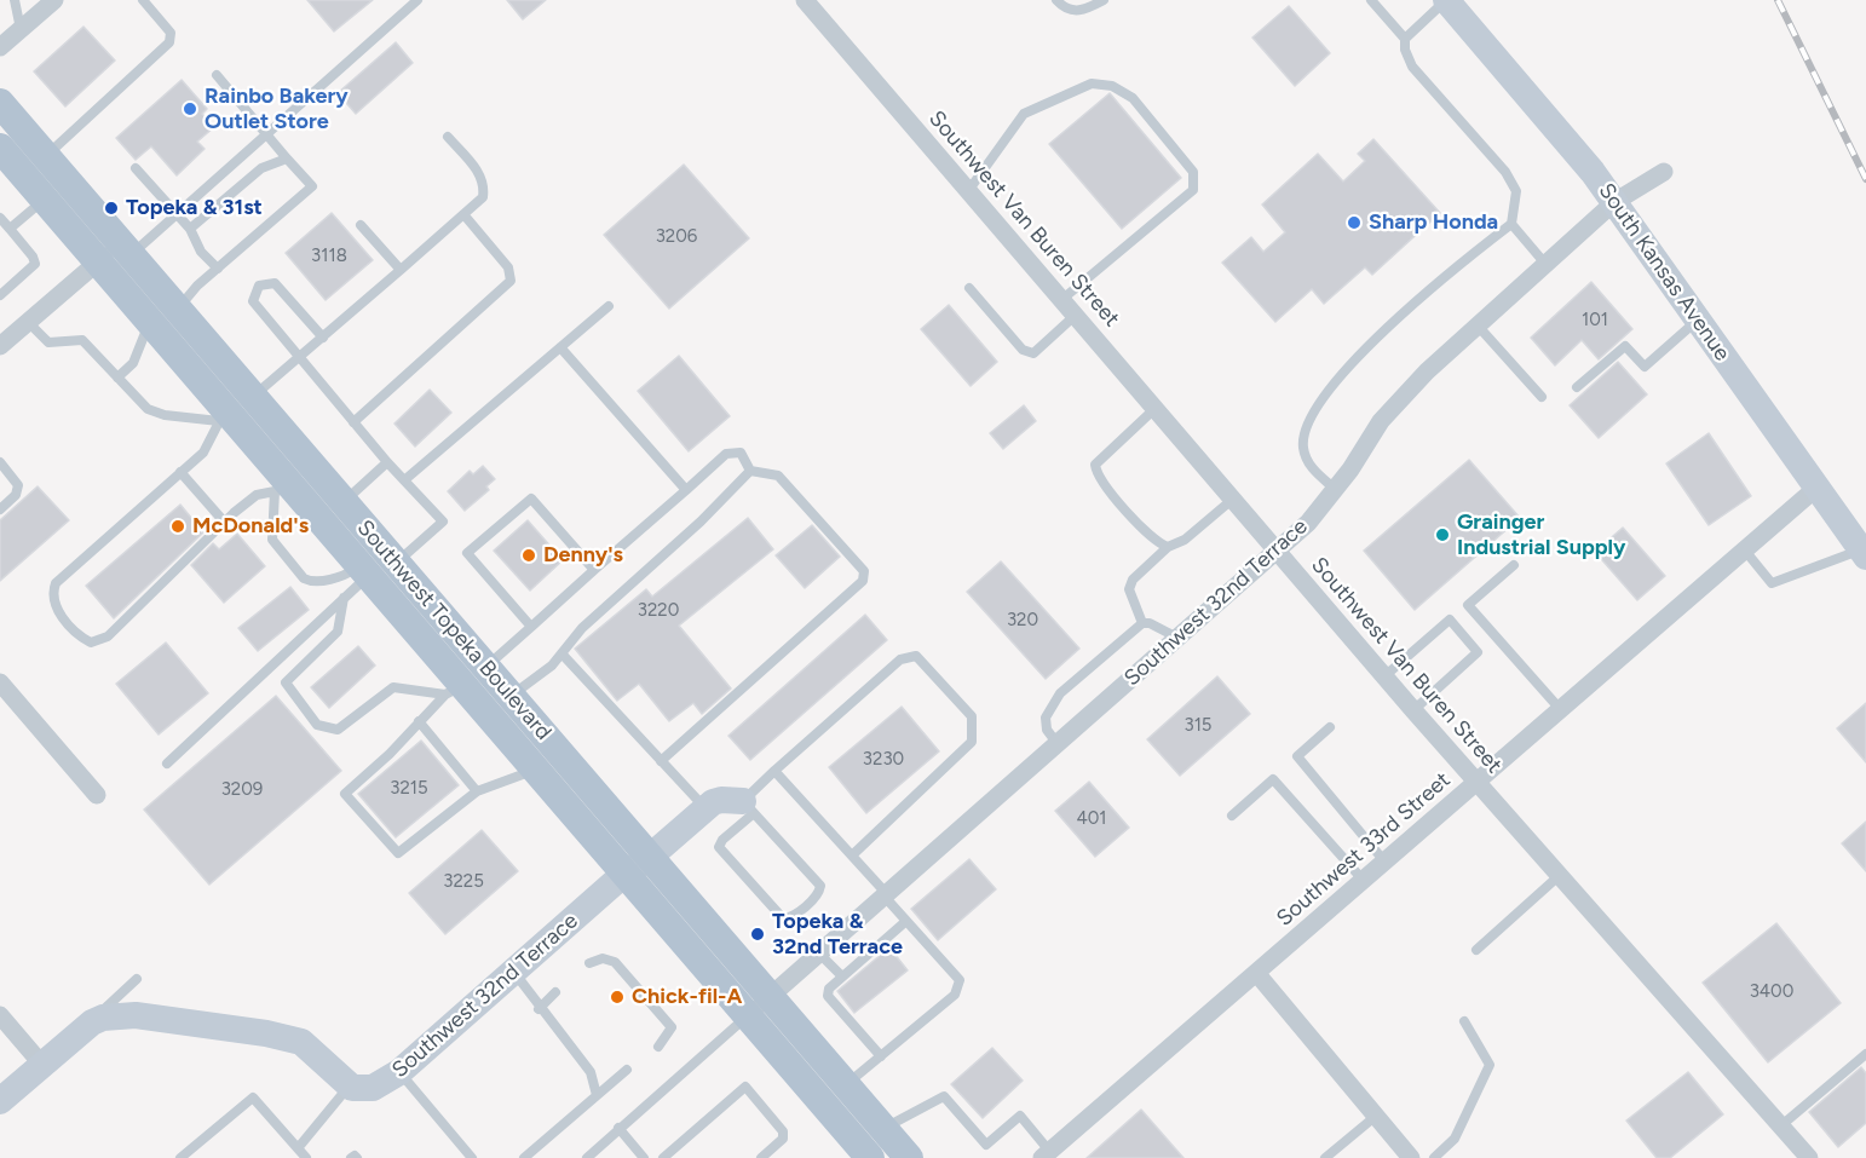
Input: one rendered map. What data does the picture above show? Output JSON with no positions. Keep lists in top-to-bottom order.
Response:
{
  "streets": {
    "main road": ["Southwest Topeka Boulevard"],
    "street": [
      "Southwest Van Buren Street",
      "South Kansas Avenue",
      "Southwest 32nd Terrace",
      "Southwest 33rd Street"
    ]
  },
  "crossings": [
    ["Southwest Van Buren Street", "Southwest 32nd Terrace"],
    ["Southwest Van Buren Street", "Southwest 33rd Street"],
    ["South Kansas Avenue", "Southwest 32nd Terrace"],
    ["South Kansas Avenue", "Southwest 33rd Street"],
    ["Southwest 32nd Terrace", "Southwest Topeka Boulevard"]
  ],
  "places": [
    "Rainbo Bakery Outlet Store",
    "Topeka & 31st",
    "Sharp Honda",
    "McDonald's",
    "Grainger Industrial Supply",
    "Denny's",
    "Topeka & 32nd Terrace",
    "Chick-fil-A"
  ],
  "house_numbers": [
    "3206",
    "3118",
    "101",
    "3220",
    "320",
    "315",
    "3230",
    "3215",
    "3209",
    "401",
    "3225",
    "3400"
  ]
}
